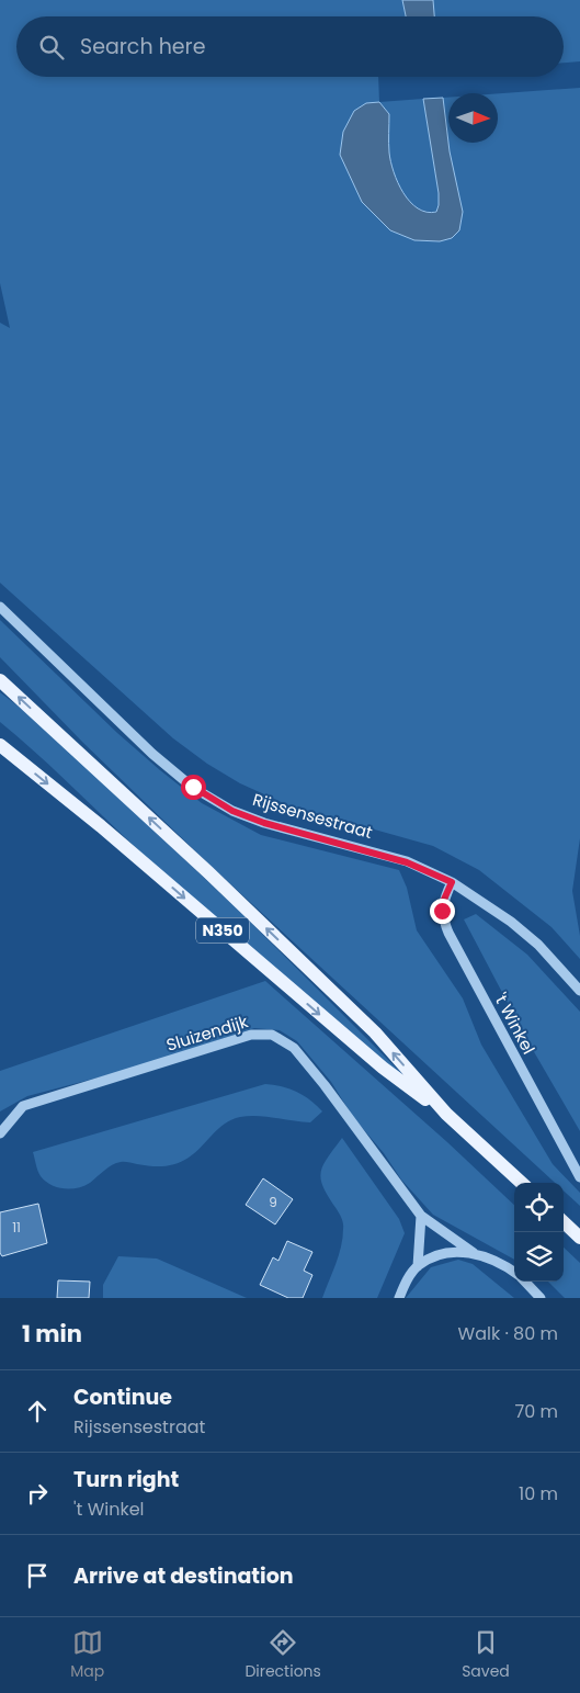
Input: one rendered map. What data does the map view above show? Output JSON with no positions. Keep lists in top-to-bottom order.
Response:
{
  "streets": {
    "main road": ["N350"],
    "street": ["Rijssensestraat", "'t Winkel", "Sluizendijk"]
  },
  "crossings": [
    ["Rijssensestraat", "'t Winkel"]
  ],
  "house_numbers": ["9", "11"],
  "north": "right",
  "page": {
    "search": "Search here",
    "heading": ["1 min", "Walk · 80 m"],
    "list": [
      ["Continue", "Rijssensestraat", "70 m"],
      ["Turn right", "'t Winkel", "10 m"],
      "Arrive at destination"
    ],
    "nav": ["Map", "Directions", "Saved"]
  }
}
